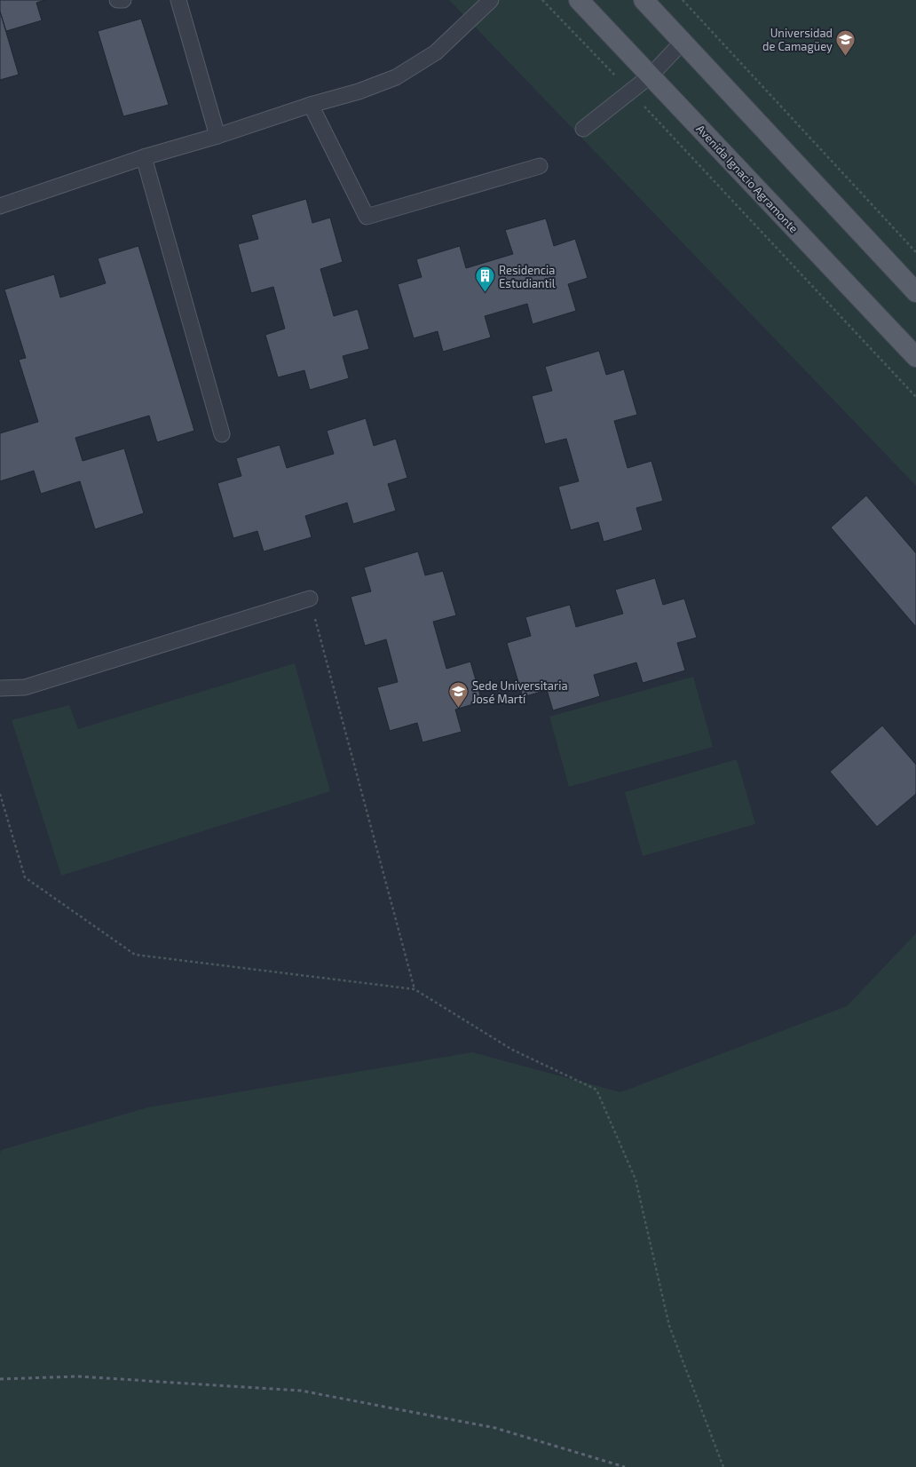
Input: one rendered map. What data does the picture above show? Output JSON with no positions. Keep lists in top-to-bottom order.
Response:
{
  "streets": {
    "main road": ["Avenida Ignacio Agramonte"]
  },
  "places": {
    "school or university": ["Universidad de Camagüey", "Sede Universitaria José Martí"],
    "building": ["Residencia Estudiantil"]
  }
}
